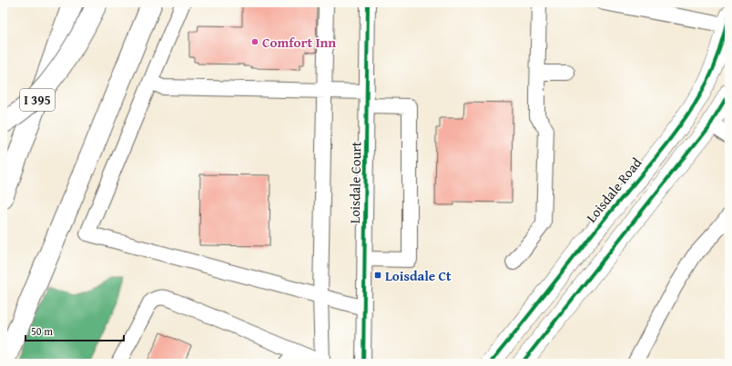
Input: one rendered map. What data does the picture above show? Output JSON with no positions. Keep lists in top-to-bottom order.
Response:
{
  "streets": {
    "highway": ["I 395"],
    "main road": ["Loisdale Road"],
    "street": ["Loisdale Court"]
  },
  "places": {
    "other": ["Comfort Inn"],
    "transit": ["Loisdale Ct"]
  },
  "scale_bar": "50 m"
}
